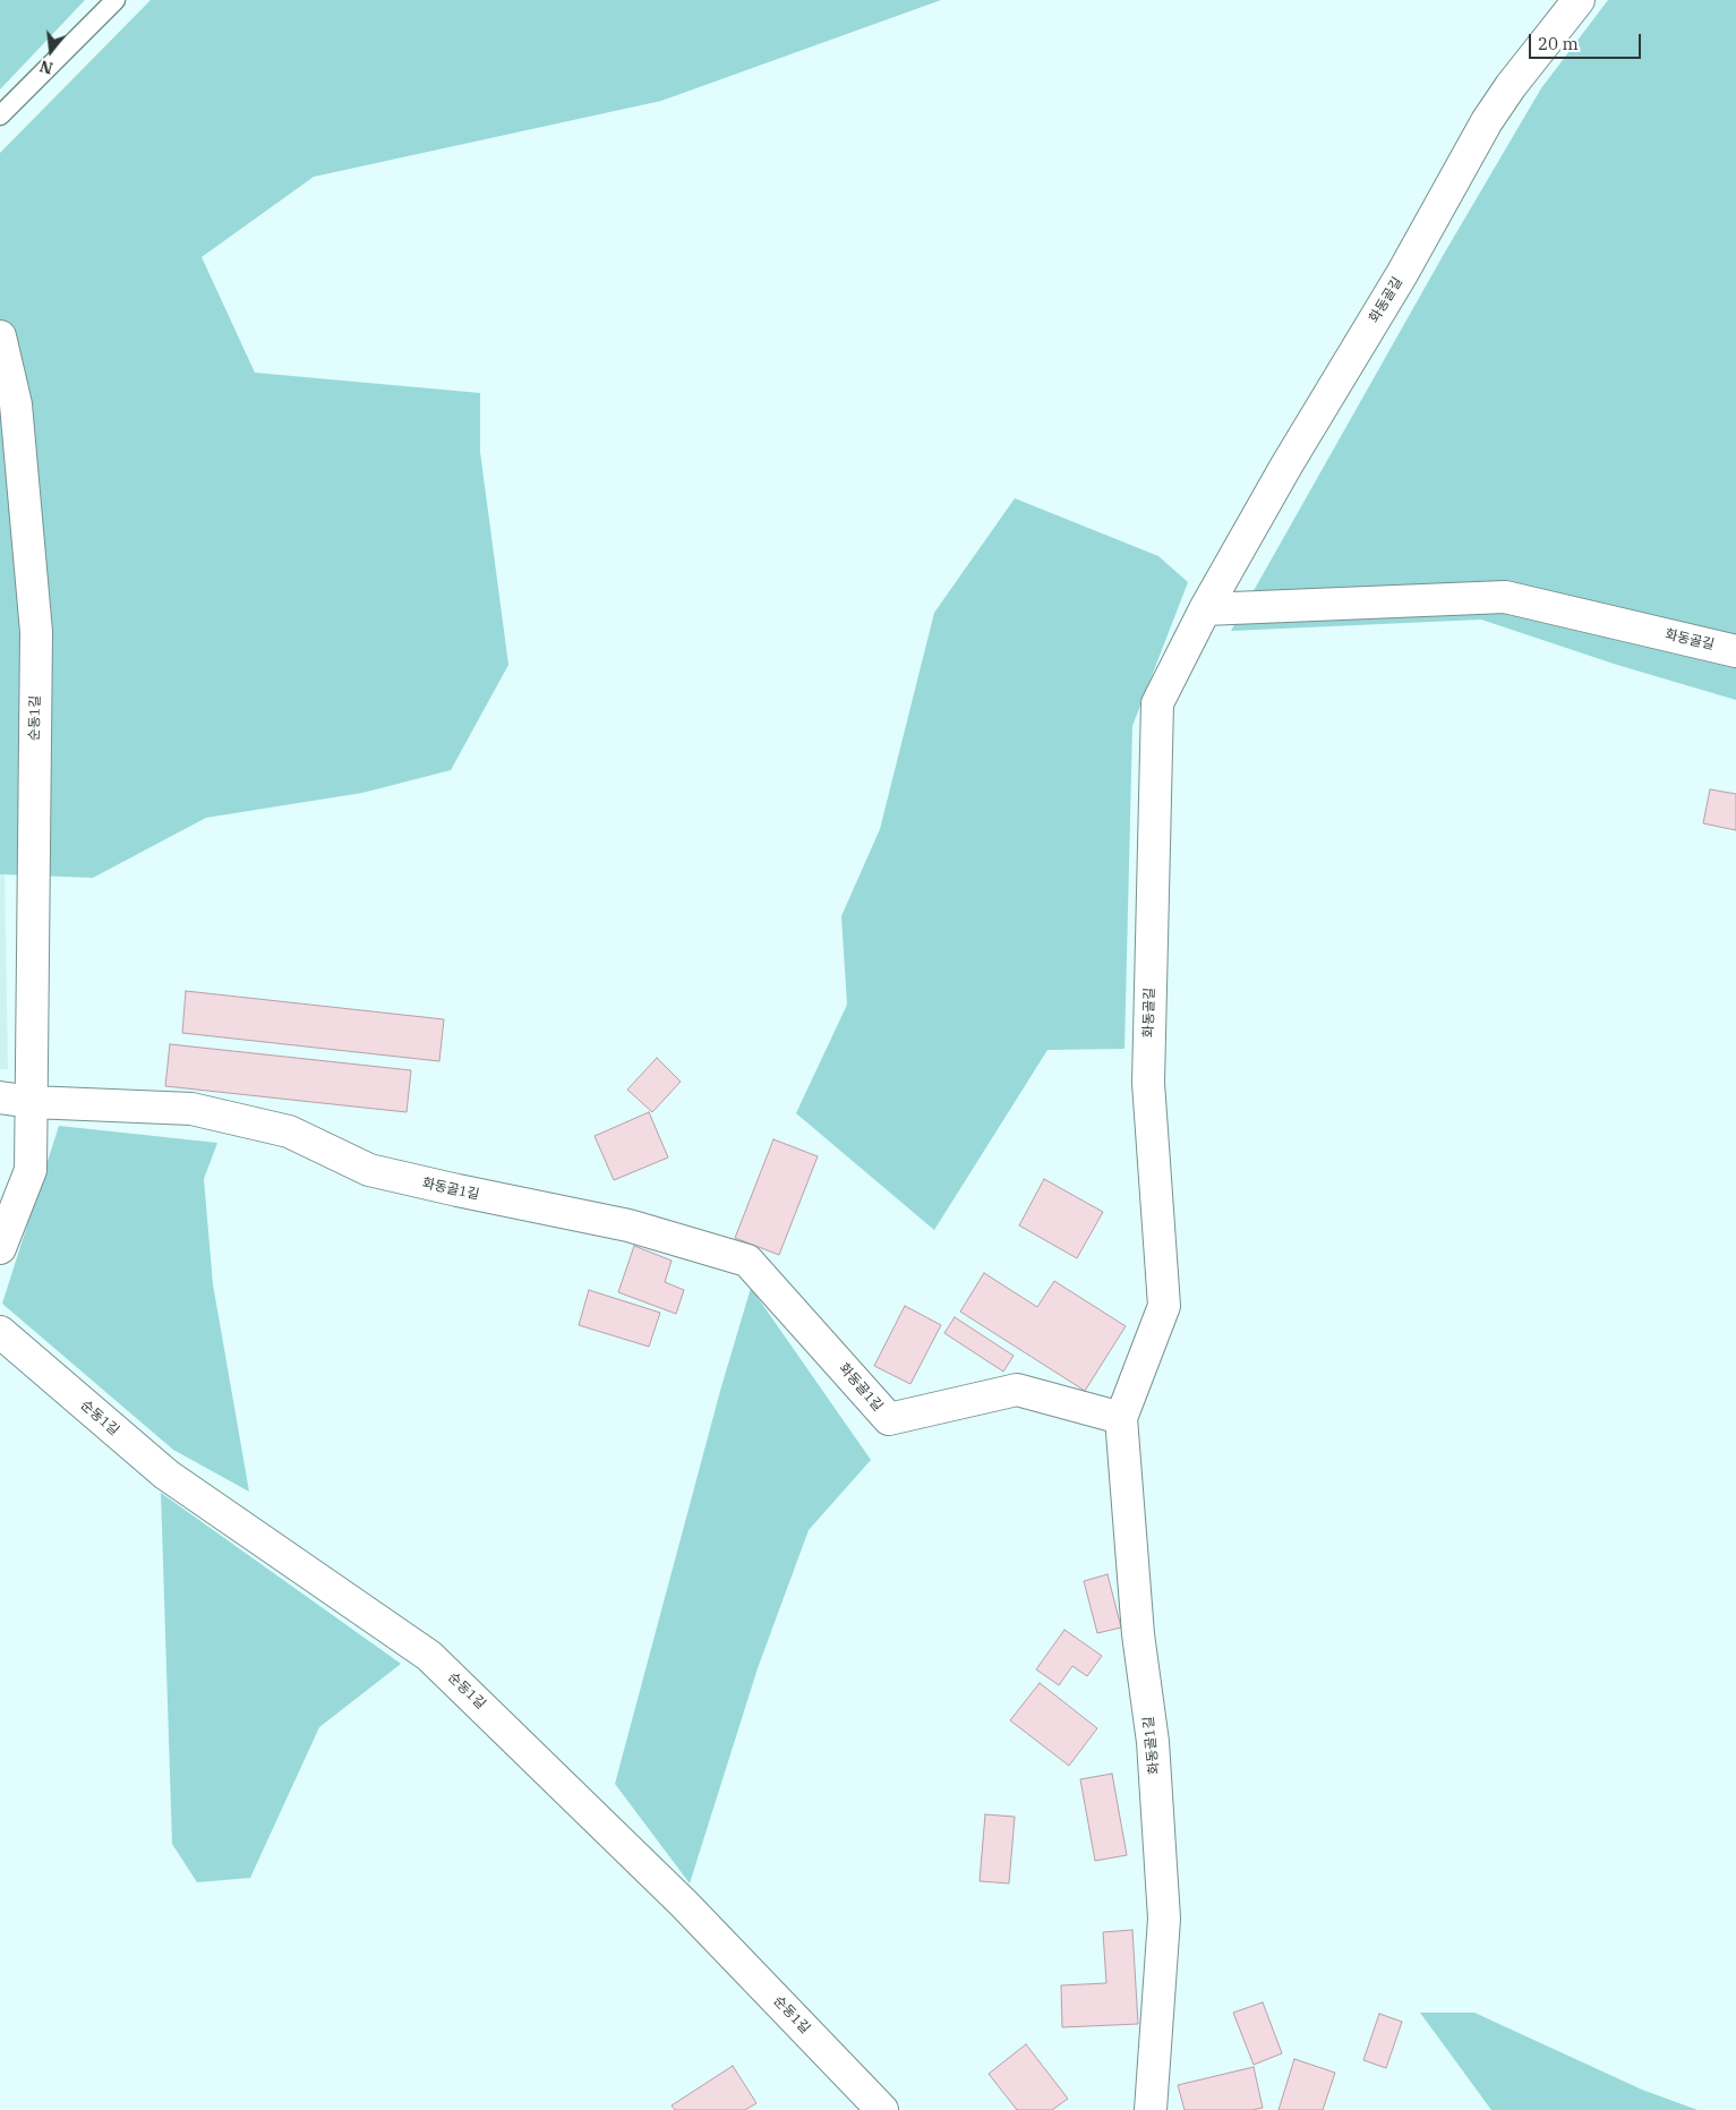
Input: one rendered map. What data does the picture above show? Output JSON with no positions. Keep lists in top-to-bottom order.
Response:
{
  "streets": {
    "street": ["화동골길", "순동1길", "화동골1길"]
  },
  "crossings": [
    ["화동골길", "화동골1길"],
    ["순동1길", "화동골1길"]
  ],
  "scale_bar": "20 m",
  "north": "bottom"
}
